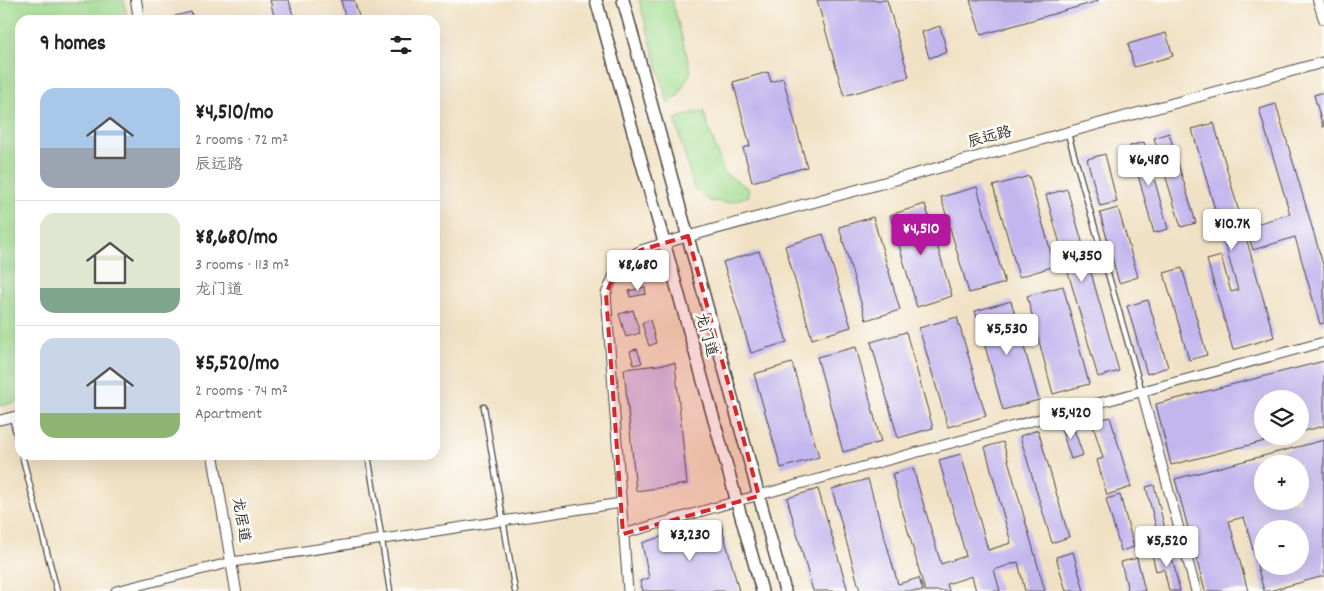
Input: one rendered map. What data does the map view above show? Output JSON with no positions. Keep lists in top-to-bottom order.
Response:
{
  "streets": {
    "main road": ["龙门道"],
    "street": ["辰远路", "龙居道"]
  },
  "crossings": [
    ["辰远路", "龙门道"]
  ],
  "page": {
    "heading": "9 homes",
    "list": [
      {
        "name": "¥4,510/mo",
        "note": "2 rooms · 72 m² · 辰远路"
      },
      {
        "name": "¥8,680/mo",
        "note": "3 rooms · 113 m² · 龙门道"
      },
      {
        "name": "¥5,520/mo",
        "note": "2 rooms · 74 m² · Apartment"
      }
    ],
    "price": [
      "¥6,480",
      "¥10.7K",
      "¥4,510",
      "¥4,350",
      "¥8,680",
      "¥5,530",
      "¥5,420",
      "¥3,230",
      "¥5,520"
    ],
    "map_buttons": ["+", "−"]
  }
}
